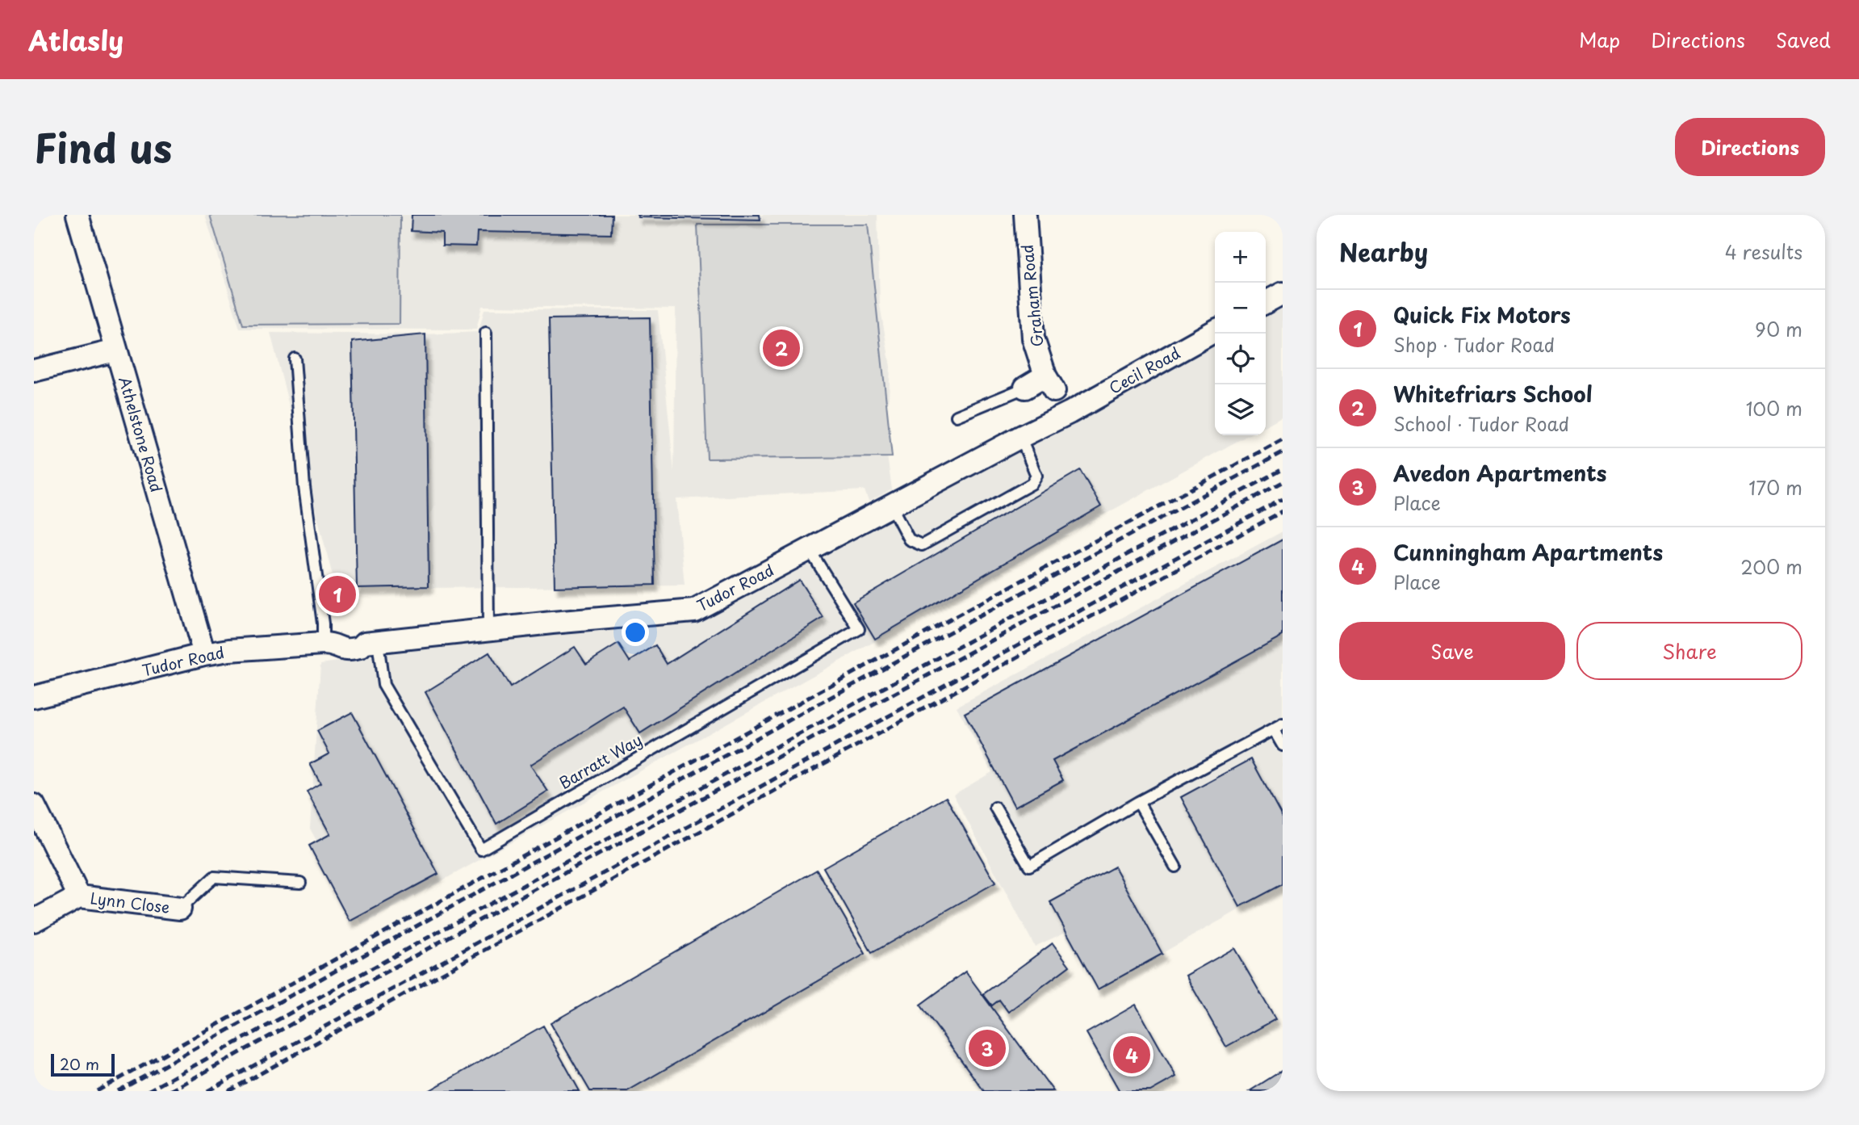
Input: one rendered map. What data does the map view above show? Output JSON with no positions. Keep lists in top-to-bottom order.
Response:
{
  "streets": {
    "street": [
      "Graham Road",
      "Cecil Road",
      "Athelstone Road",
      "Tudor Road",
      "Lynn Close"
    ],
    "lane": ["Barratt Way"]
  },
  "crossings": [
    ["Cecil Road", "Tudor Road"],
    ["Athelstone Road", "Tudor Road"],
    ["Tudor Road", "Barratt Way"]
  ],
  "scale_bar": "20 m",
  "page": {
    "header": "Atlasly",
    "nav": ["Map", "Directions", "Saved"],
    "title": "Find us",
    "buttons": [
      "Directions",
      ["Save", "Share"]
    ],
    "heading": ["Nearby", "4 results"],
    "map_buttons": ["+", "−"],
    "list": [
      {
        "mark": "1",
        "name": "Quick Fix Motors",
        "note": "Shop · Tudor Road",
        "value": "90 m"
      },
      {
        "mark": "2",
        "name": "Whitefriars School",
        "note": "School · Tudor Road",
        "value": "100 m"
      },
      {
        "mark": "3",
        "name": "Avedon Apartments",
        "note": "Place",
        "value": "170 m"
      },
      {
        "mark": "4",
        "name": "Cunningham Apartments",
        "note": "Place",
        "value": "200 m"
      }
    ],
    "pins": [
      "2",
      "1",
      "3",
      "4"
    ],
    "scale": "20 m"
  }
}
